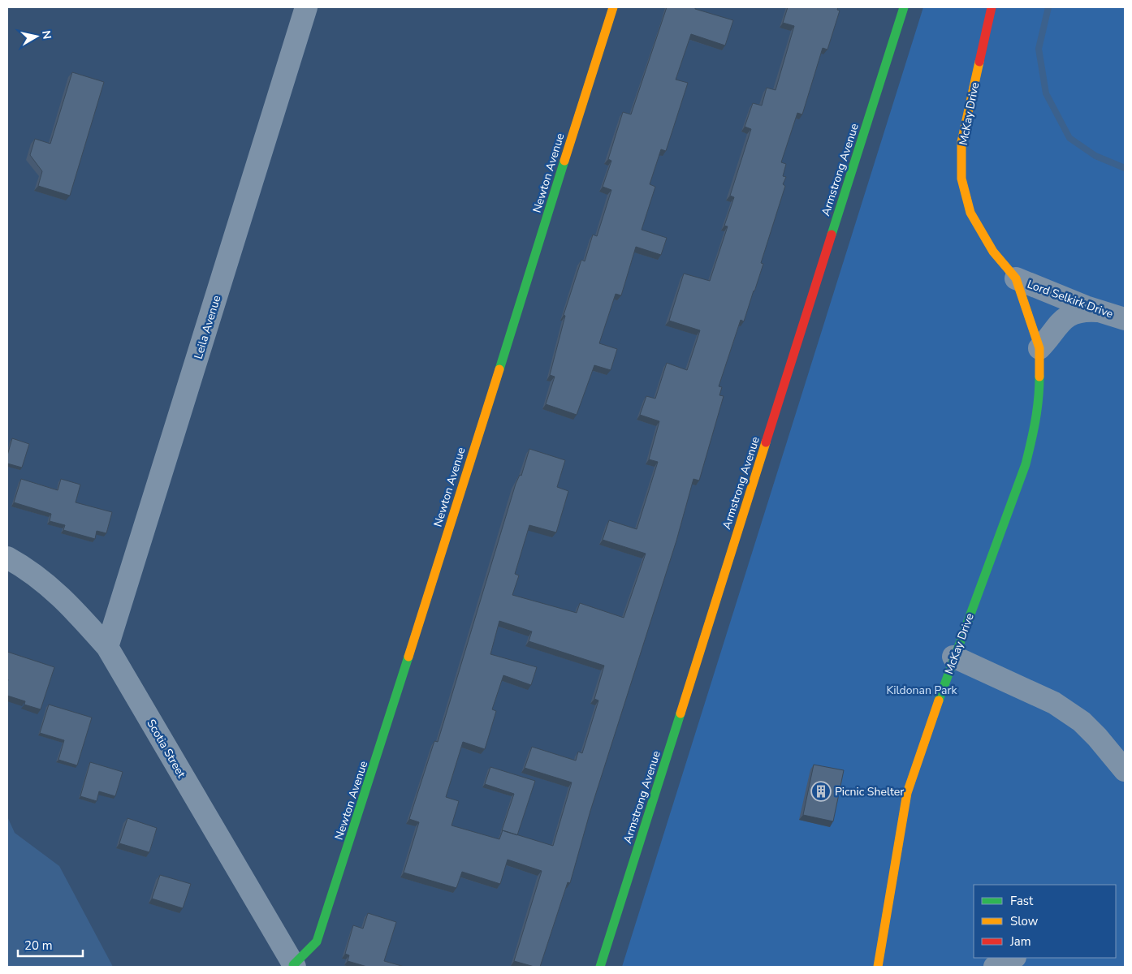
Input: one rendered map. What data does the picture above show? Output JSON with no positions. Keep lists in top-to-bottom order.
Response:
{
  "streets": {
    "street": [
      "McKay Drive",
      "Armstrong Avenue",
      "Newton Avenue",
      "Lord Selkirk Drive",
      "Leila Avenue",
      "Scotia Street"
    ]
  },
  "crossings": [
    ["McKay Drive", "Lord Selkirk Drive"],
    ["Newton Avenue", "Scotia Street"],
    ["Leila Avenue", "Scotia Street"]
  ],
  "parks": ["Kildonan Park"],
  "places": {
    "building": ["Picnic Shelter"]
  },
  "legend": ["Fast", "Slow", "Jam"],
  "scale_bar": "20 m",
  "north": "right"
}
